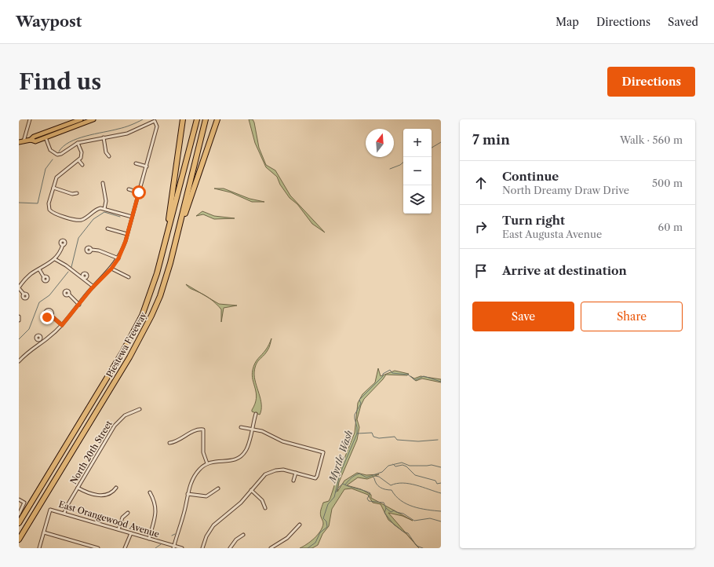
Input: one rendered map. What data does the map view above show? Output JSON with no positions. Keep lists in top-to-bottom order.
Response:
{
  "streets": {
    "highway": ["Piestewa Freeway"],
    "street": ["North 20th Street", "East Orangewood Avenue"]
  },
  "crossings": [
    ["North 20th Street", "East Orangewood Avenue"]
  ],
  "water": ["Myrtle Wash"],
  "north": "top",
  "page": {
    "header": "Waypost",
    "nav": ["Map", "Directions", "Saved"],
    "buttons": [
      "Directions",
      ["Save", "Share"]
    ],
    "title": "Find us",
    "heading": ["7 min", "Walk · 560 m"],
    "map_buttons": ["+", "−"],
    "list": [
      ["Continue", "North Dreamy Draw Drive", "500 m"],
      ["Turn right", "East Augusta Avenue", "60 m"],
      "Arrive at destination"
    ]
  }
}
